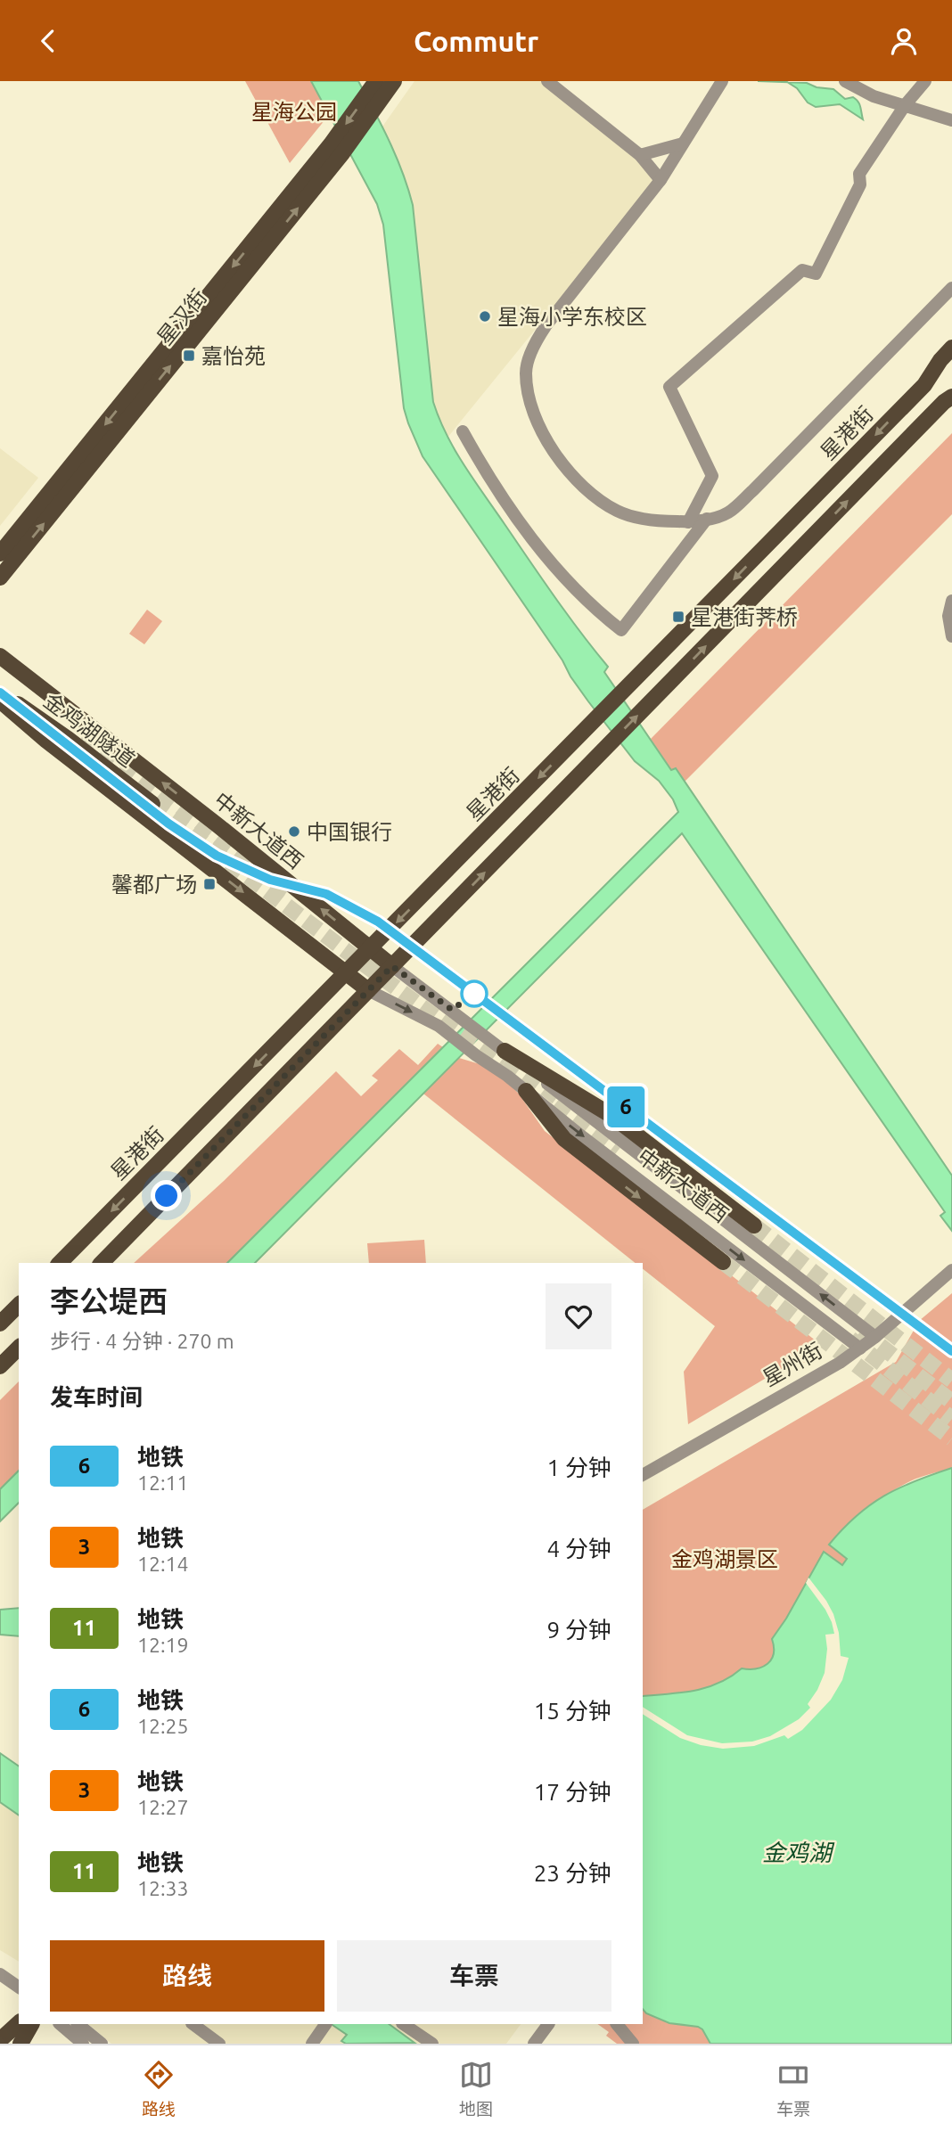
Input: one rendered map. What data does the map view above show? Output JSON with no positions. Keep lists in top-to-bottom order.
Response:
{
  "streets": {
    "main road": [
      "星汉街",
      "星港街",
      "金鸡湖隧道",
      "中新大道西"
    ],
    "street": ["星州街"]
  },
  "crossings": [
    ["星港街", "中新大道西"],
    ["中新大道西", "星州街"]
  ],
  "water": ["金鸡湖"],
  "parks": ["星海公园", "金鸡湖景区"],
  "places": {
    "other": ["星海小学东校区", "中国银行"],
    "transit": ["嘉怡苑", "星港街荠桥", "馨都广场"]
  },
  "lines": ["metro line 6"],
  "page": {
    "header": "Commutr",
    "on_map": "6",
    "heading": [
      ["李公堤西", "步行 · 4 分钟 · 270 m"],
      "发车时间"
    ],
    "list": [
      {
        "mark": "6",
        "name": "地铁",
        "note": "12:11",
        "value": "1 分钟"
      },
      {
        "mark": "3",
        "name": "地铁",
        "note": "12:14",
        "value": "4 分钟"
      },
      {
        "mark": "11",
        "name": "地铁",
        "note": "12:19",
        "value": "9 分钟"
      },
      {
        "mark": "6",
        "name": "地铁",
        "note": "12:25",
        "value": "15 分钟"
      },
      {
        "mark": "3",
        "name": "地铁",
        "note": "12:27",
        "value": "17 分钟"
      },
      {
        "mark": "11",
        "name": "地铁",
        "note": "12:33",
        "value": "23 分钟"
      }
    ],
    "buttons": ["路线", "车票"],
    "tabs": ["路线", "地图", "车票"]
  }
}
